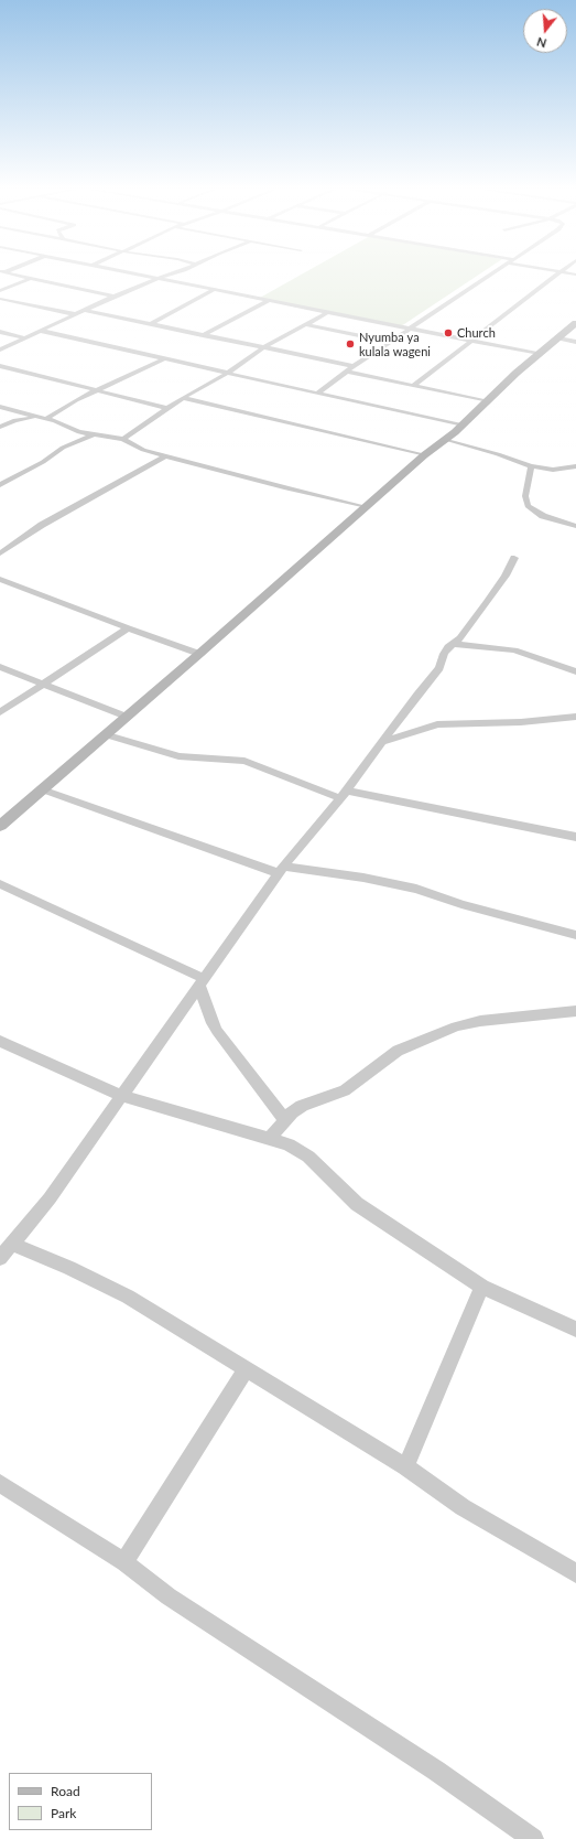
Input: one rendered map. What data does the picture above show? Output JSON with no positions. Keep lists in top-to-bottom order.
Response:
{
  "places": ["Church", "Nyumba ya kulala wageni"],
  "legend": ["Road", "Park"],
  "north": "bottom"
}
